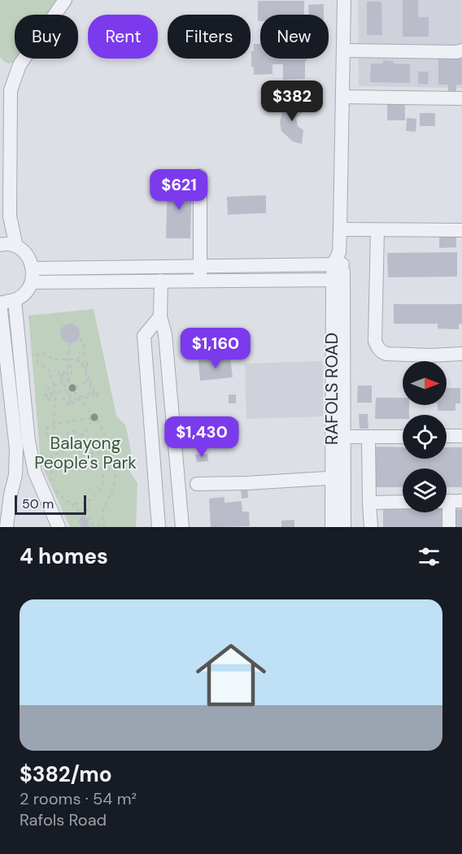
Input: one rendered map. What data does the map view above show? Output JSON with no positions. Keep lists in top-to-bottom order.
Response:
{
  "streets": {
    "street": ["RAFOLS ROAD"]
  },
  "parks": ["Balayong People's Park"],
  "scale_bar": "50 m",
  "north": "right",
  "page": {
    "chip": [
      "Buy",
      "Rent",
      "Filters",
      "New"
    ],
    "price": [
      "$382",
      "$621",
      "$1,160",
      "$1,430"
    ],
    "scale": "50 m",
    "heading": "4 homes",
    "list": [
      {
        "name": "$382/mo",
        "note": "2 rooms · 54 m² · Rafols Road"
      }
    ]
  }
}
